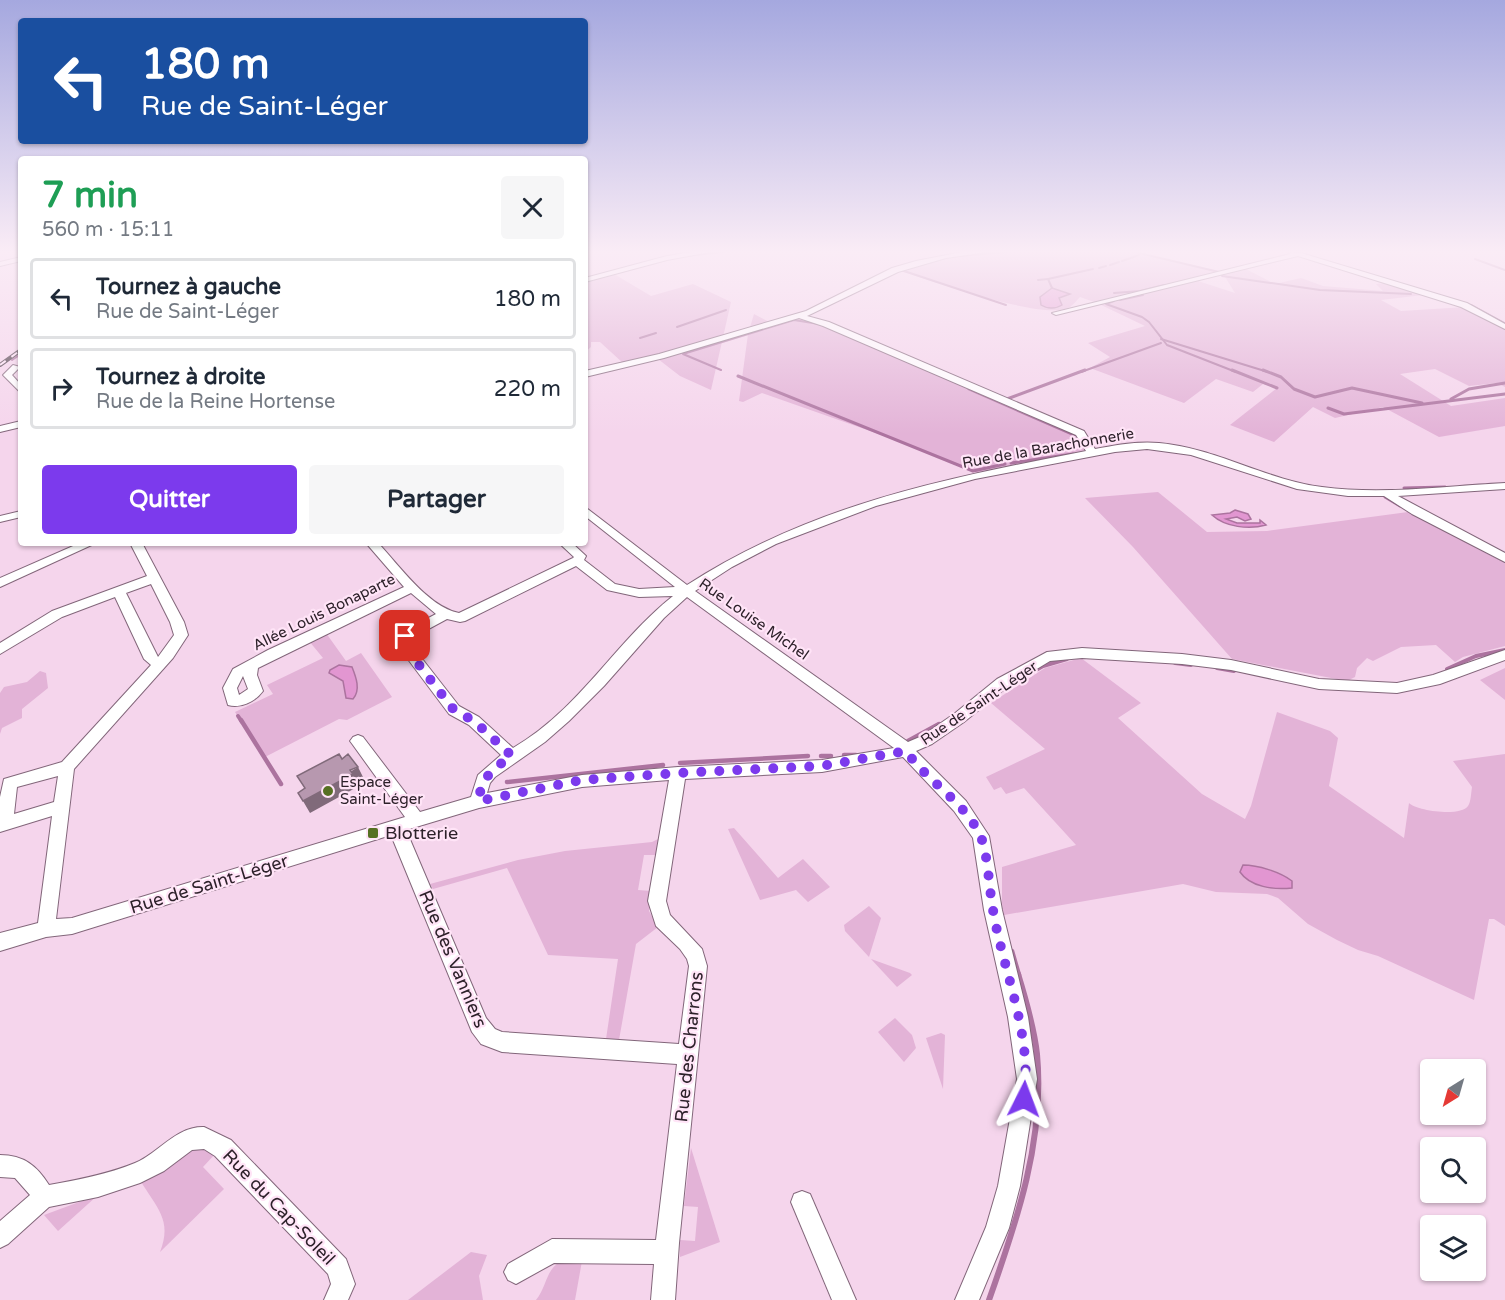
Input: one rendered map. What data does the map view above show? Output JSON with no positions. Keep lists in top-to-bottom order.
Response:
{
  "streets": {
    "street": [
      "Rue de la Barachonnerie",
      "Allée Louis Bonaparte",
      "Rue Louise Michel",
      "Rue de Saint-Léger",
      "Rue des Vanniers",
      "Rue des Charrons",
      "Rue du Cap-Soleil"
    ]
  },
  "crossings": [
    ["Rue de la Barachonnerie", "Rue Louise Michel"],
    ["Rue de la Barachonnerie", "Rue de Saint-Léger"],
    ["Rue Louise Michel", "Rue de Saint-Léger"],
    ["Rue de Saint-Léger", "Rue des Vanniers"],
    ["Rue de Saint-Léger", "Rue des Charrons"],
    ["Rue des Vanniers", "Rue des Charrons"]
  ],
  "places": {
    "other": ["Espace Saint-Léger"],
    "transit": ["Blotterie"]
  },
  "north": "bottom left",
  "page": {
    "turn": ["180 m", "Rue de Saint-Léger"],
    "heading": ["7 min", "560 m · 15:11"],
    "list": [
      {
        "name": "Tournez à gauche",
        "note": "Rue de Saint-Léger",
        "value": "180 m"
      },
      {
        "name": "Tournez à droite",
        "note": "Rue de la Reine Hortense",
        "value": "220 m"
      }
    ],
    "buttons": ["Quitter", "Partager"]
  }
}
